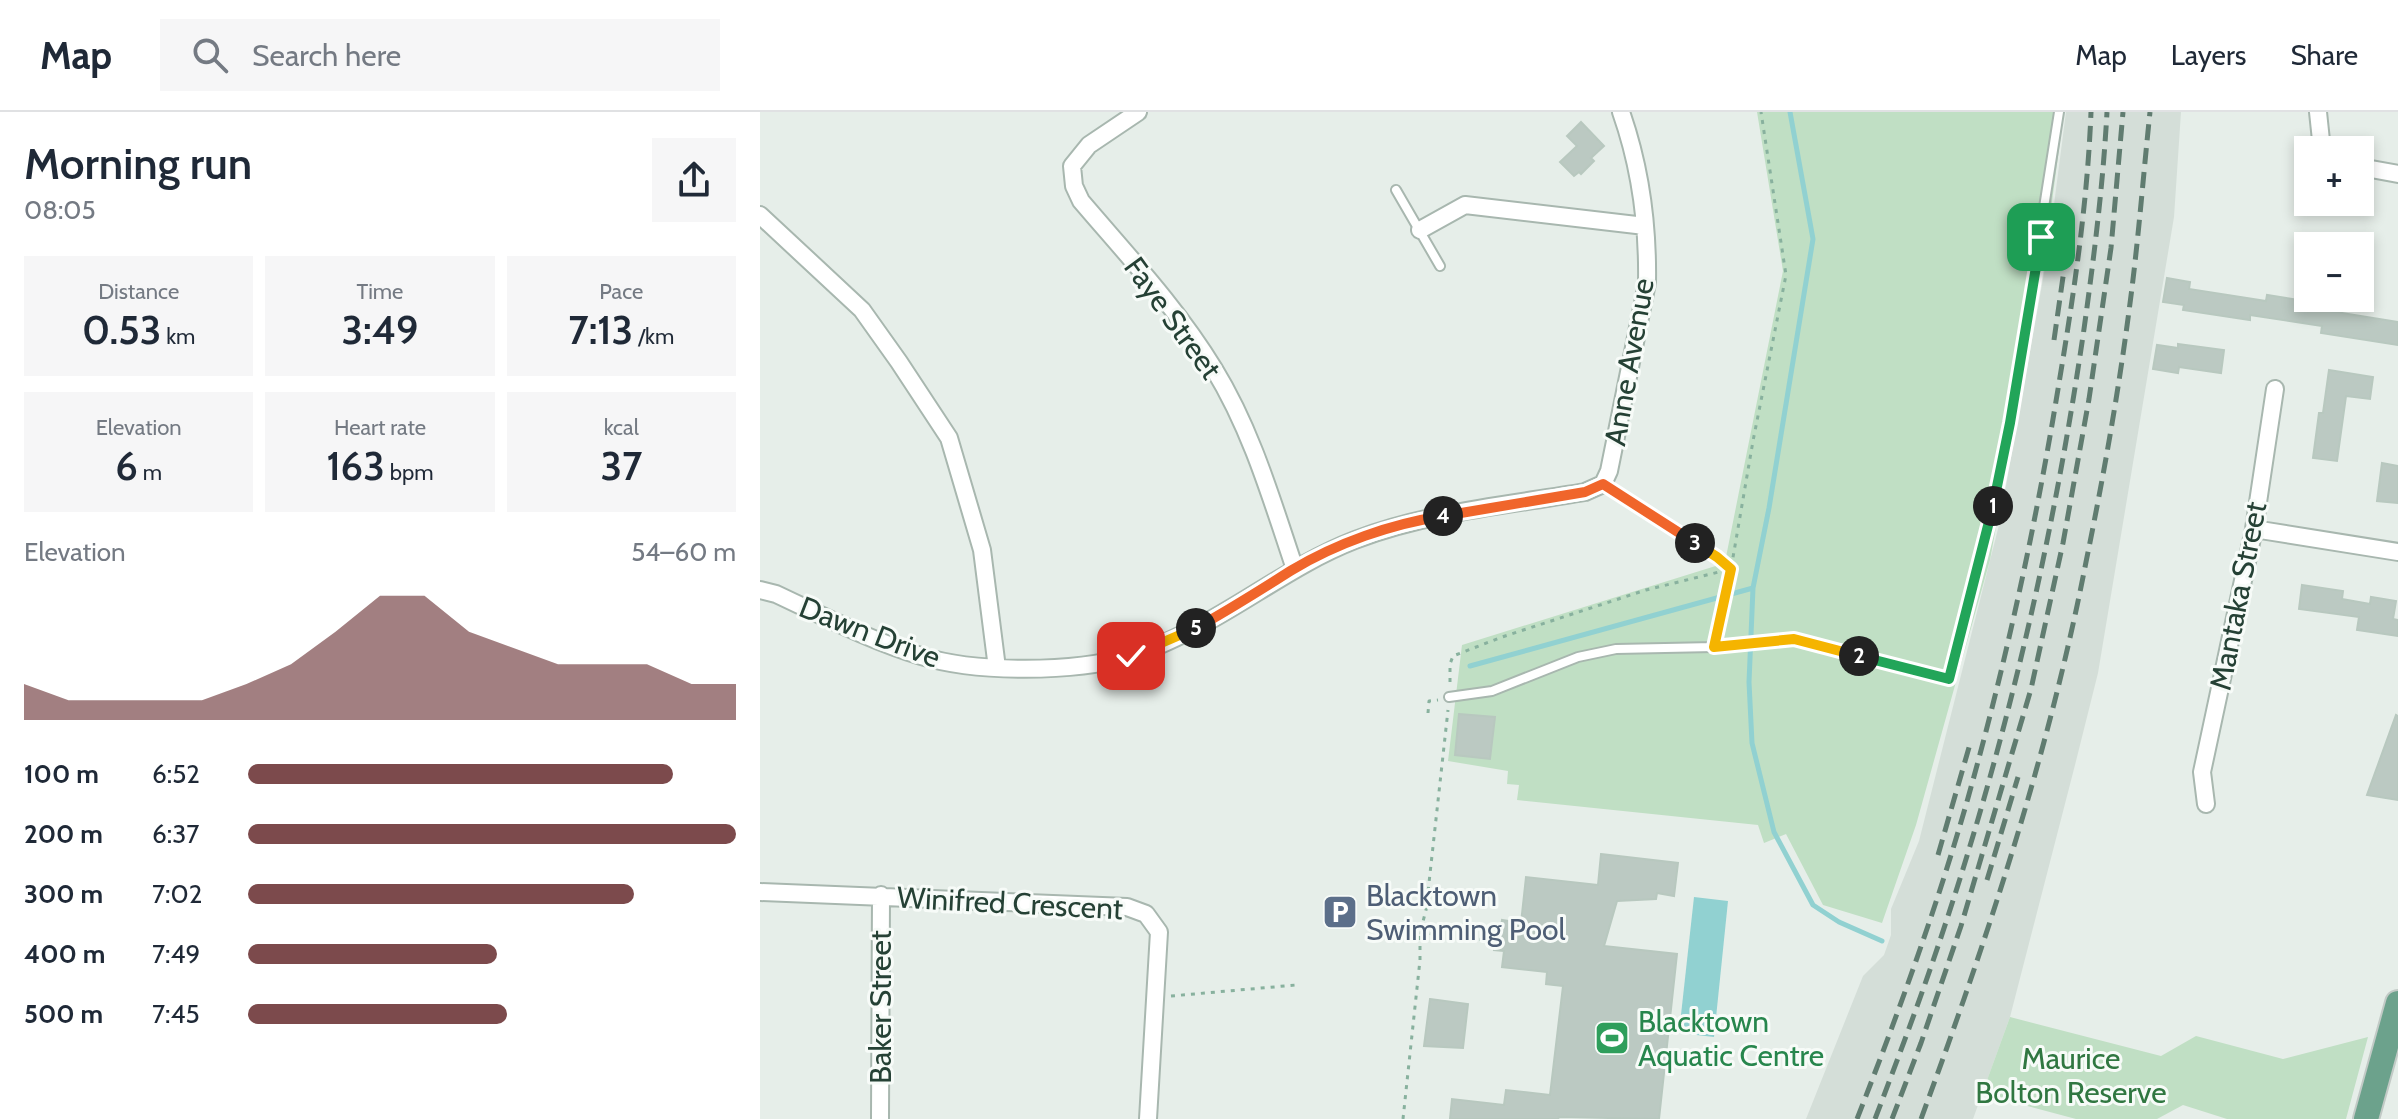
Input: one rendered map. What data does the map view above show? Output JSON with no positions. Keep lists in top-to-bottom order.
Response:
{
  "streets": {
    "street": [
      "Faye Street",
      "Anne Avenue",
      "Mantaka Street",
      "Dawn Drive",
      "Winifred Crescent",
      "Baker Street"
    ]
  },
  "crossings": [
    ["Faye Street", "Dawn Drive"],
    ["Anne Avenue", "Dawn Drive"],
    ["Winifred Crescent", "Baker Street"]
  ],
  "parks": ["Maurice Bolton Reserve"],
  "places": {
    "parking": ["Blacktown Swimming Pool"],
    "sports": ["Blacktown Aquatic Centre"]
  },
  "page": {
    "header": "Map",
    "search": "Search here",
    "nav": ["Map", "Layers", "Share"],
    "heading": ["Morning run", "08:05"],
    "map_buttons": ["+", "−"],
    "stats": [
      ["Distance", "0.53 km"],
      ["Time", "3:49"],
      ["Pace", "7:13 /km"],
      ["Elevation", "6 m"],
      ["Heart rate", "163 bpm"],
      ["kcal", "37"]
    ],
    "pins": [
      "1",
      "4",
      "3",
      "5",
      "2"
    ],
    "chart": ["Elevation", "54–60 m"],
    "list": [
      {
        "name": "100 m",
        "note": "6:52"
      },
      {
        "name": "200 m",
        "note": "6:37"
      },
      {
        "name": "300 m",
        "note": "7:02"
      },
      {
        "name": "400 m",
        "note": "7:49"
      },
      {
        "name": "500 m",
        "note": "7:45"
      }
    ]
  }
}
